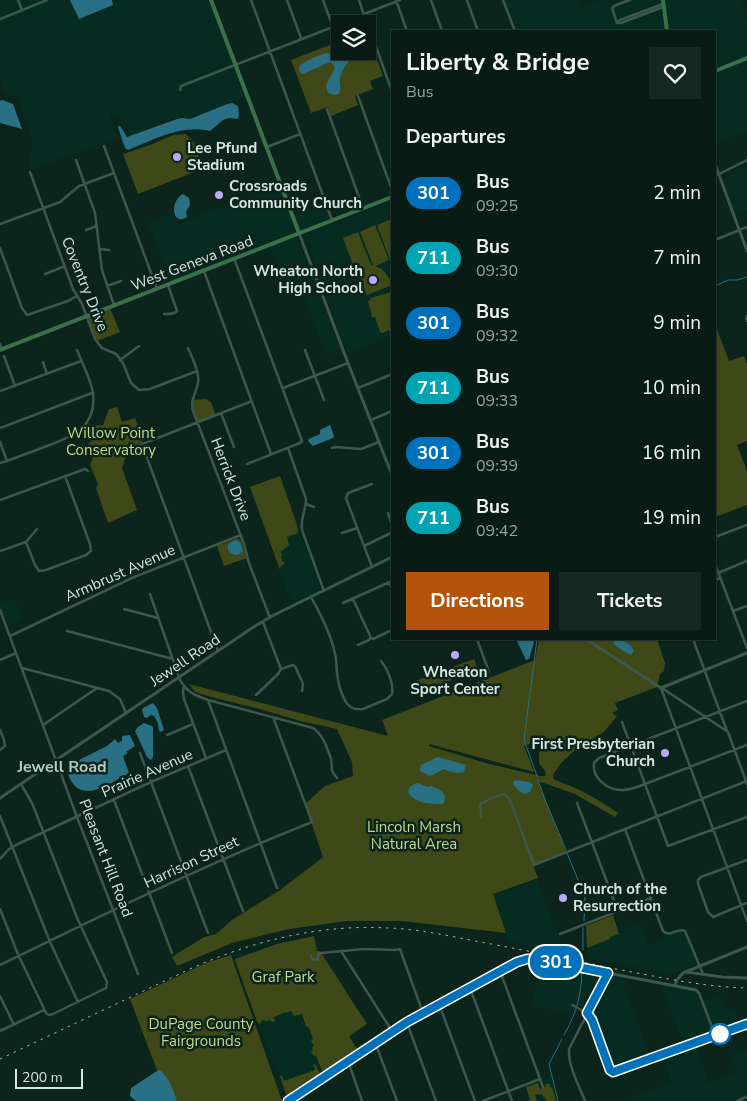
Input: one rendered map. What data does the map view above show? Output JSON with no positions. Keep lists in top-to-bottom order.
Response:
{
  "streets": {
    "main road": ["West Geneva Road"],
    "street": [
      "Coventry Drive",
      "Herrick Drive",
      "Armbrust Avenue",
      "Jewell Road",
      "Prairie Avenue",
      "Pleasant Hill Road",
      "Harrison Street"
    ]
  },
  "crossings": [
    ["West Geneva Road", "Coventry Drive"],
    ["Coventry Drive", "Herrick Drive"],
    ["Herrick Drive", "Armbrust Avenue"],
    ["Herrick Drive", "Jewell Road"],
    ["Armbrust Avenue", "Pleasant Hill Road"],
    ["Jewell Road", "Pleasant Hill Road"],
    ["Prairie Avenue", "Pleasant Hill Road"],
    ["Pleasant Hill Road", "Harrison Street"]
  ],
  "districts": ["Jewell Road"],
  "parks": [
    "Willow Point Conservatory",
    "Lincoln Marsh Natural Area",
    "Graf Park",
    "DuPage County Fairgrounds"
  ],
  "places": [
    "Lee Pfund Stadium",
    "Crossroads Community Church",
    "Wheaton North High School",
    "Wheaton Sport Center",
    "First Presbyterian Church",
    "Church of the Resurrection"
  ],
  "lines": ["bus line 301"],
  "scale_bar": "200 m",
  "page": {
    "on_map": "301",
    "heading": [
      ["Liberty & Bridge", "Bus"],
      "Departures"
    ],
    "list": [
      {
        "mark": "301",
        "name": "Bus",
        "note": "09:25",
        "value": "2 min"
      },
      {
        "mark": "711",
        "name": "Bus",
        "note": "09:30",
        "value": "7 min"
      },
      {
        "mark": "301",
        "name": "Bus",
        "note": "09:32",
        "value": "9 min"
      },
      {
        "mark": "711",
        "name": "Bus",
        "note": "09:33",
        "value": "10 min"
      },
      {
        "mark": "301",
        "name": "Bus",
        "note": "09:39",
        "value": "16 min"
      },
      {
        "mark": "711",
        "name": "Bus",
        "note": "09:42",
        "value": "19 min"
      }
    ],
    "buttons": ["Directions", "Tickets"],
    "scale": "200 m"
  }
}
